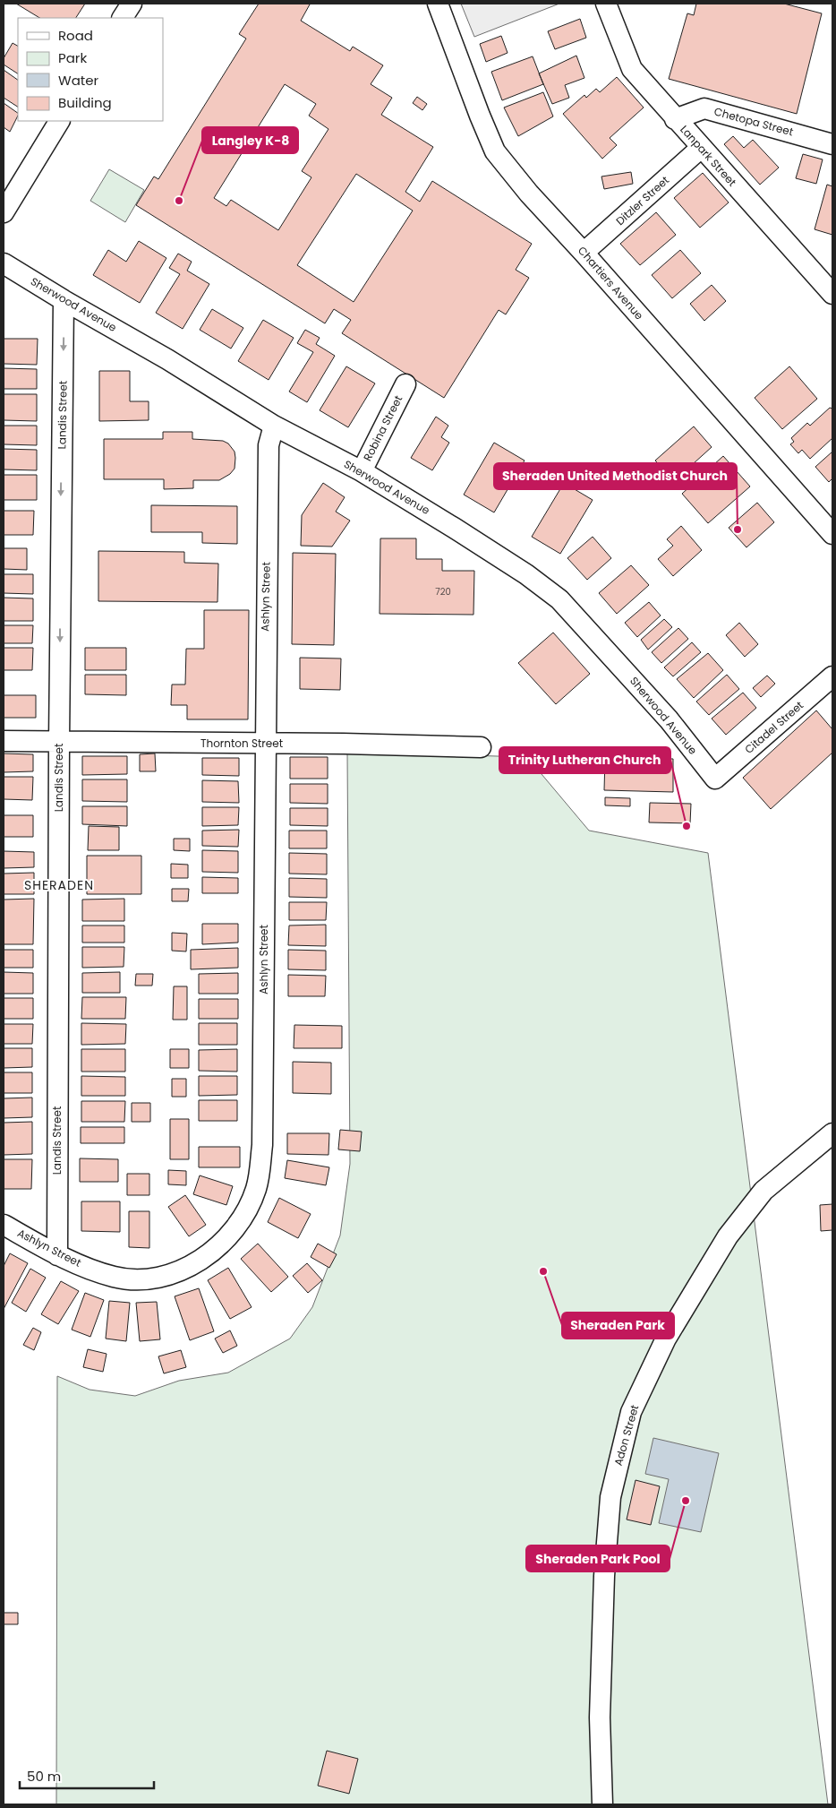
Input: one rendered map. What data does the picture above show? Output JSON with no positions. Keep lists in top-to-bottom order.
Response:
{
  "streets": {
    "street": [
      "Chetopa Street",
      "Lanpark Street",
      "Ditzler Street",
      "Chartiers Avenue",
      "Sherwood Avenue",
      "Landis Street",
      "Robina Street",
      "Ashlyn Street",
      "Citadel Street",
      "Thornton Street",
      "Adon Street"
    ]
  },
  "crossings": [
    ["Chetopa Street", "Lanpark Street"],
    ["Lanpark Street", "Ditzler Street"],
    ["Ditzler Street", "Chartiers Avenue"],
    ["Sherwood Avenue", "Landis Street"],
    ["Sherwood Avenue", "Robina Street"],
    ["Sherwood Avenue", "Ashlyn Street"],
    ["Sherwood Avenue", "Citadel Street"],
    ["Landis Street", "Ashlyn Street"],
    ["Landis Street", "Thornton Street"],
    ["Ashlyn Street", "Thornton Street"]
  ],
  "one_way": ["Landis Street"],
  "districts": ["SHERADEN"],
  "places": [
    "Langley K-8",
    "Sheraden United Methodist Church",
    "Trinity Lutheran Church",
    "Sheraden Park",
    "Sheraden Park Pool"
  ],
  "house_numbers": ["720"],
  "legend": [
    "Road",
    "Park",
    "Water",
    "Building"
  ],
  "scale_bar": "50 m"
}
